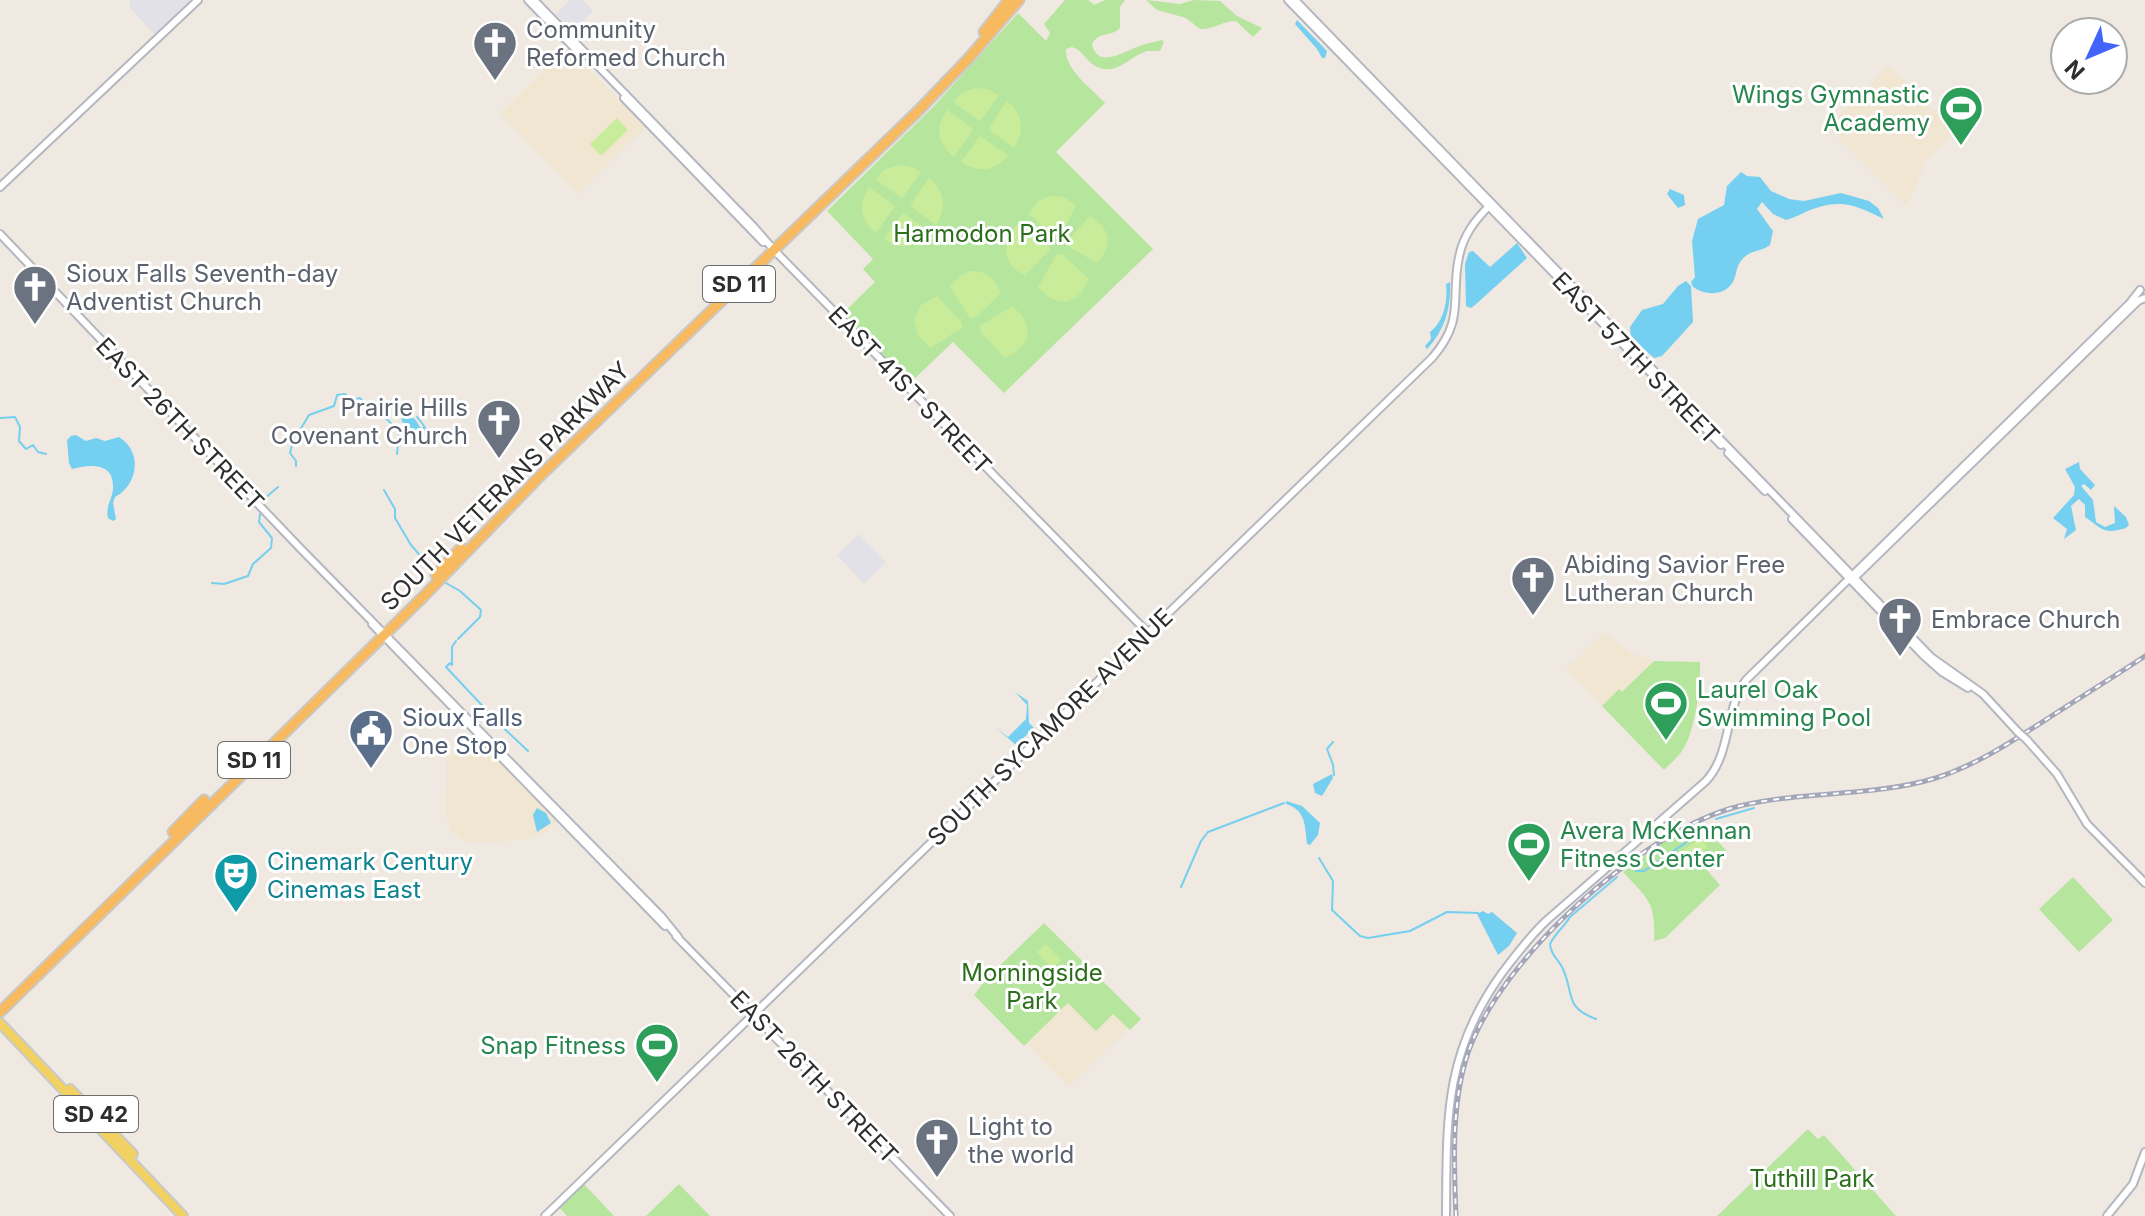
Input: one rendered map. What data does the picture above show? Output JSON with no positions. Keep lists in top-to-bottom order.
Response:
{
  "streets": {
    "highway": ["SD 11", "SOUTH VETERANS PARKWAY"],
    "main road": [
      "EAST 57TH STREET",
      "EAST 41ST STREET",
      "EAST 26TH STREET",
      "SOUTH SYCAMORE AVENUE",
      "SD 42"
    ]
  },
  "crossings": [
    ["EAST 57TH STREET", "SOUTH SYCAMORE AVENUE"],
    ["EAST 41ST STREET", "SOUTH VETERANS PARKWAY"],
    ["EAST 41ST STREET", "SOUTH SYCAMORE AVENUE"],
    ["EAST 26TH STREET", "SOUTH VETERANS PARKWAY"],
    ["EAST 26TH STREET", "SOUTH SYCAMORE AVENUE"]
  ],
  "parks": ["Harmodon Park", "Morningside Park", "Tuthill Park"],
  "places": {
    "church": [
      "Community Reformed Church",
      "Sioux Falls Seventh-day Adventist Church",
      "Prairie Hills Covenant Church",
      "Abiding Savior Free Lutheran Church",
      "Embrace Church",
      "Light to the world"
    ],
    "sports": [
      "Wings Gymnastic Academy",
      "Laurel Oak Swimming Pool",
      "Avera McKennan Fitness Center",
      "Snap Fitness"
    ],
    "public building": ["Sioux Falls One Stop"],
    "theatre": ["Cinemark Century Cinemas East"]
  },
  "north": "bottom left"
}
